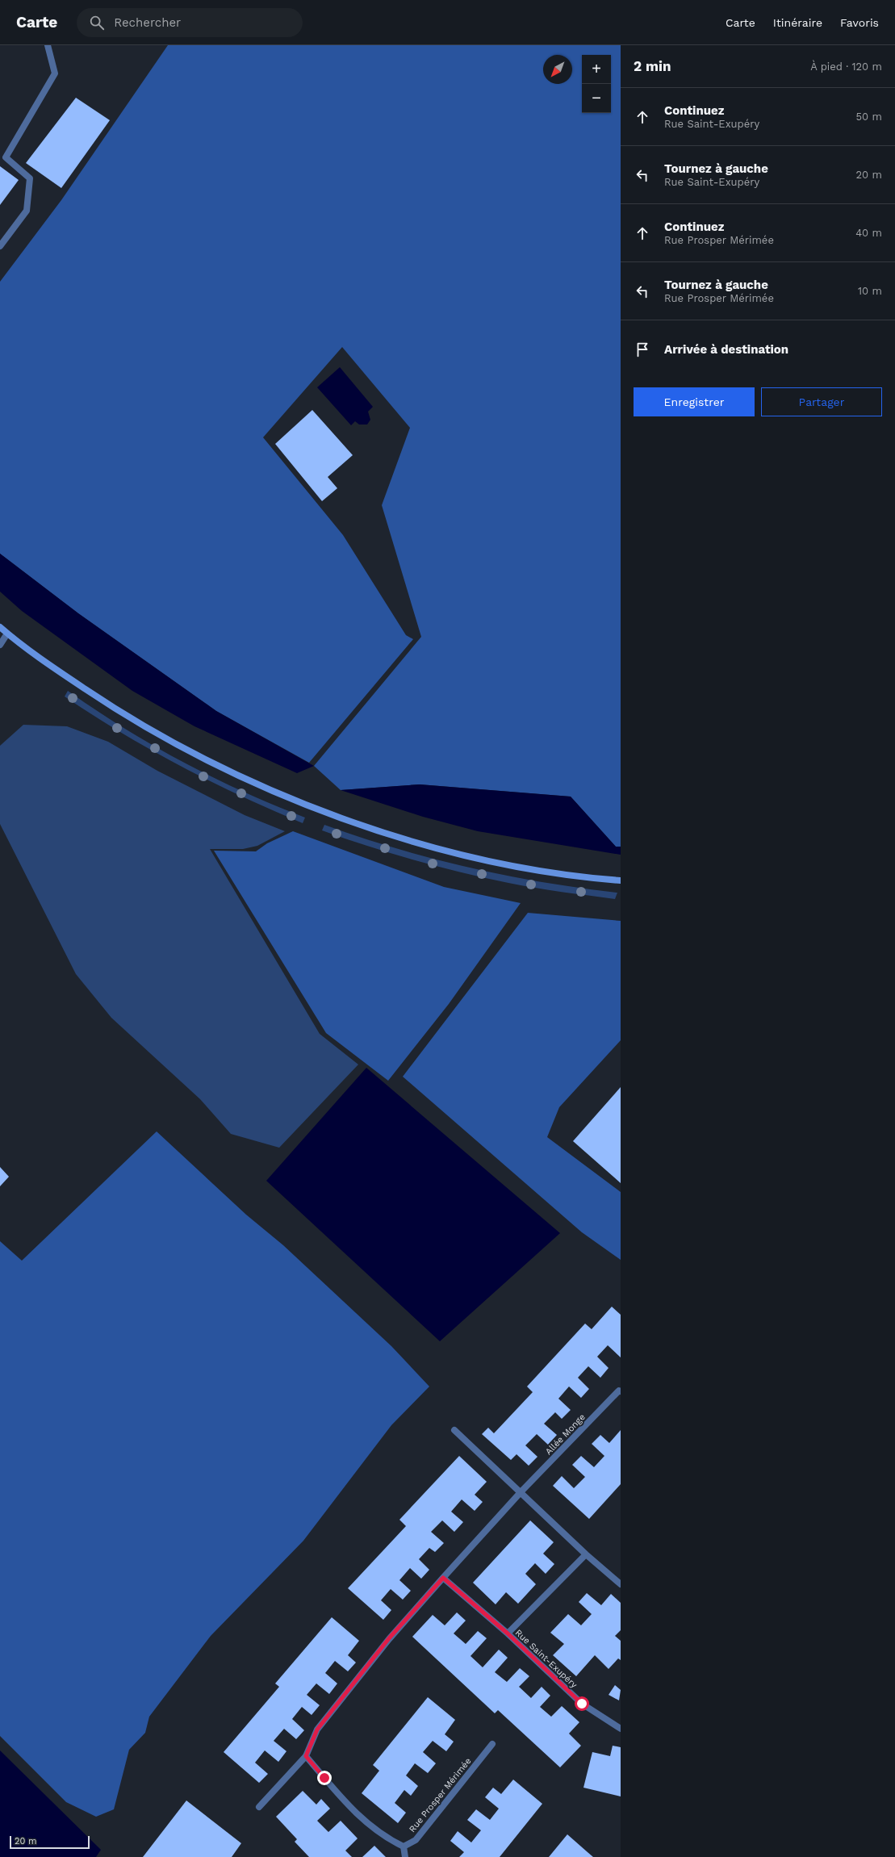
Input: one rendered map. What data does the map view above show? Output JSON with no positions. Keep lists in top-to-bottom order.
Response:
{
  "streets": {
    "street": ["Allée Monge", "Rue Saint-Exupéry", "Rue Prosper Mérimée"]
  },
  "scale_bar": "20 m",
  "north": "bottom left",
  "page": {
    "header": "Carte",
    "search": "Rechercher",
    "nav": ["Carte", "Itinéraire", "Favoris"],
    "heading": ["2 min", "À pied · 120 m"],
    "map_buttons": ["+", "−"],
    "list": [
      ["Continuez", "Rue Saint-Exupéry", "50 m"],
      ["Tournez à gauche", "Rue Saint-Exupéry", "20 m"],
      ["Continuez", "Rue Prosper Mérimée", "40 m"],
      ["Tournez à gauche", "Rue Prosper Mérimée", "10 m"],
      "Arrivée à destination"
    ],
    "buttons": ["Enregistrer", "Partager"],
    "scale": "20 m"
  }
}
